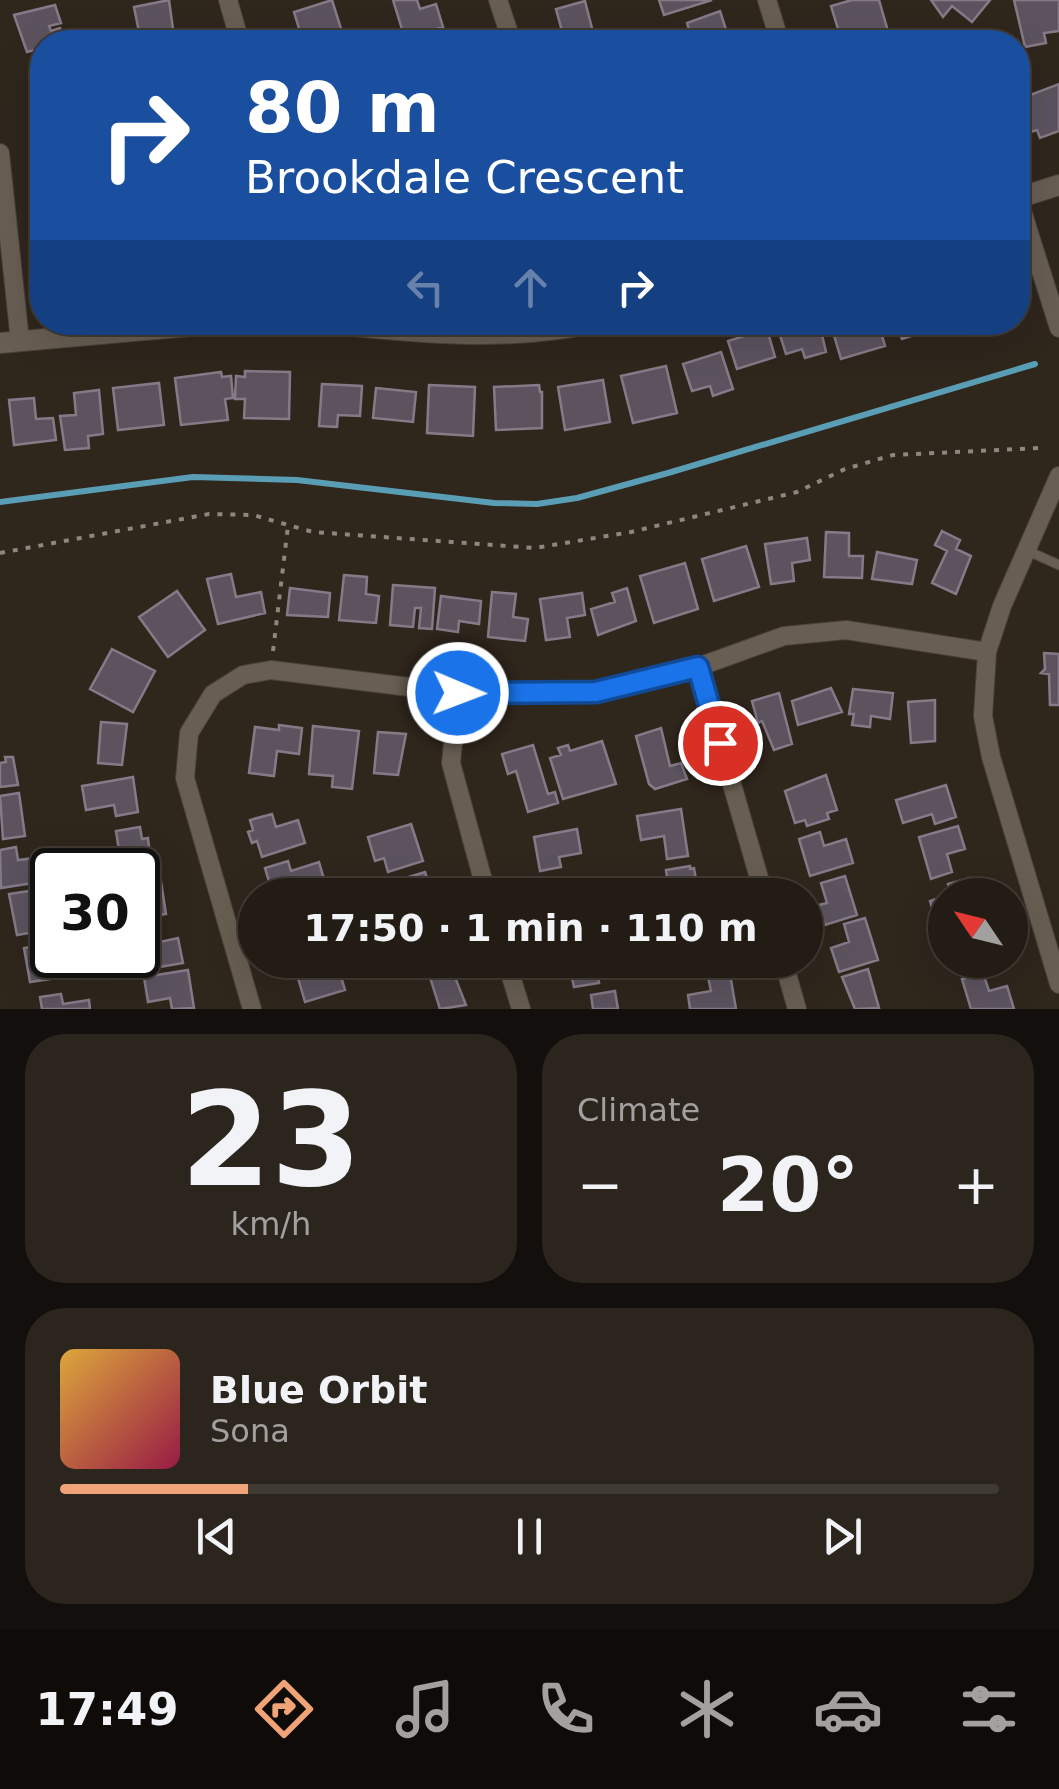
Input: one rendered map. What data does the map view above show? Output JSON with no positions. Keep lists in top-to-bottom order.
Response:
{
  "north": "top left",
  "page": {
    "turn": ["80 m", "Brookdale Crescent"],
    "limit": "30",
    "trip": "17:50 · 1 min · 110 m",
    "tile": [
      ["23", "km/h"],
      "Climate"
    ],
    "heat": ["−", "20°", "+"],
    "song": ["Blue Orbit", "Sona"],
    "tabs": "17:49"
  }
}
